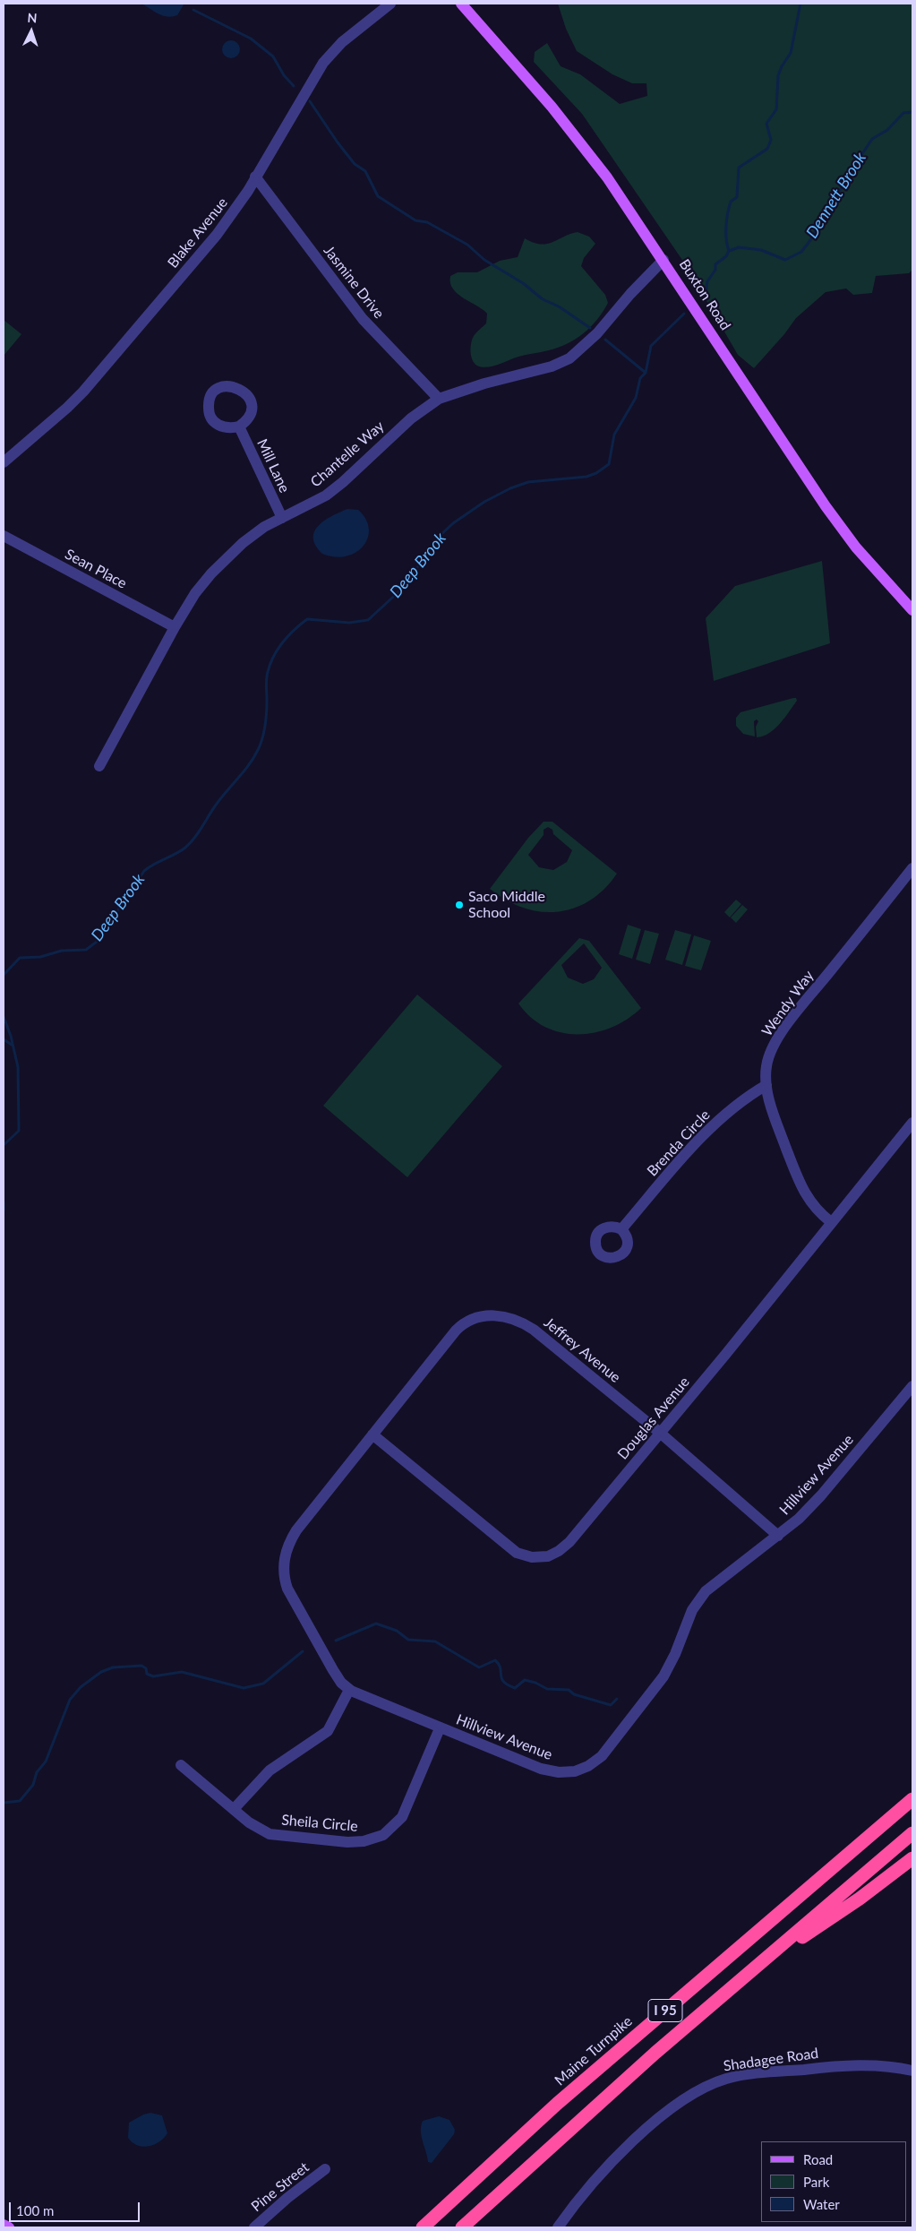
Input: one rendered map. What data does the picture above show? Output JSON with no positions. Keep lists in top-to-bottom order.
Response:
{
  "streets": {
    "highway": ["I 95", "Maine Turnpike"],
    "main road": ["Buxton Road"],
    "street": [
      "Blake Avenue",
      "Jasmine Drive",
      "Chantelle Way",
      "Mill Lane",
      "Sean Place",
      "Wendy Way",
      "Brenda Circle",
      "Jeffrey Avenue",
      "Douglas Avenue",
      "Hillview Avenue",
      "Sheila Circle",
      "Shadagee Road",
      "Pine Street"
    ]
  },
  "crossings": [
    ["Blake Avenue", "Jasmine Drive"],
    ["Jasmine Drive", "Chantelle Way"],
    ["Buxton Road", "Chantelle Way"],
    ["Chantelle Way", "Mill Lane"],
    ["Chantelle Way", "Sean Place"],
    ["Wendy Way", "Brenda Circle"],
    ["Wendy Way", "Douglas Avenue"],
    ["Jeffrey Avenue", "Douglas Avenue"],
    ["Jeffrey Avenue", "Hillview Avenue"],
    ["Douglas Avenue", "Hillview Avenue"],
    ["Hillview Avenue", "Sheila Circle"]
  ],
  "water": ["Dennett Brook", "Deep Brook"],
  "places": ["Saco Middle School"],
  "legend": ["Road", "Park", "Water"],
  "scale_bar": "100 m",
  "north": "top"
}
